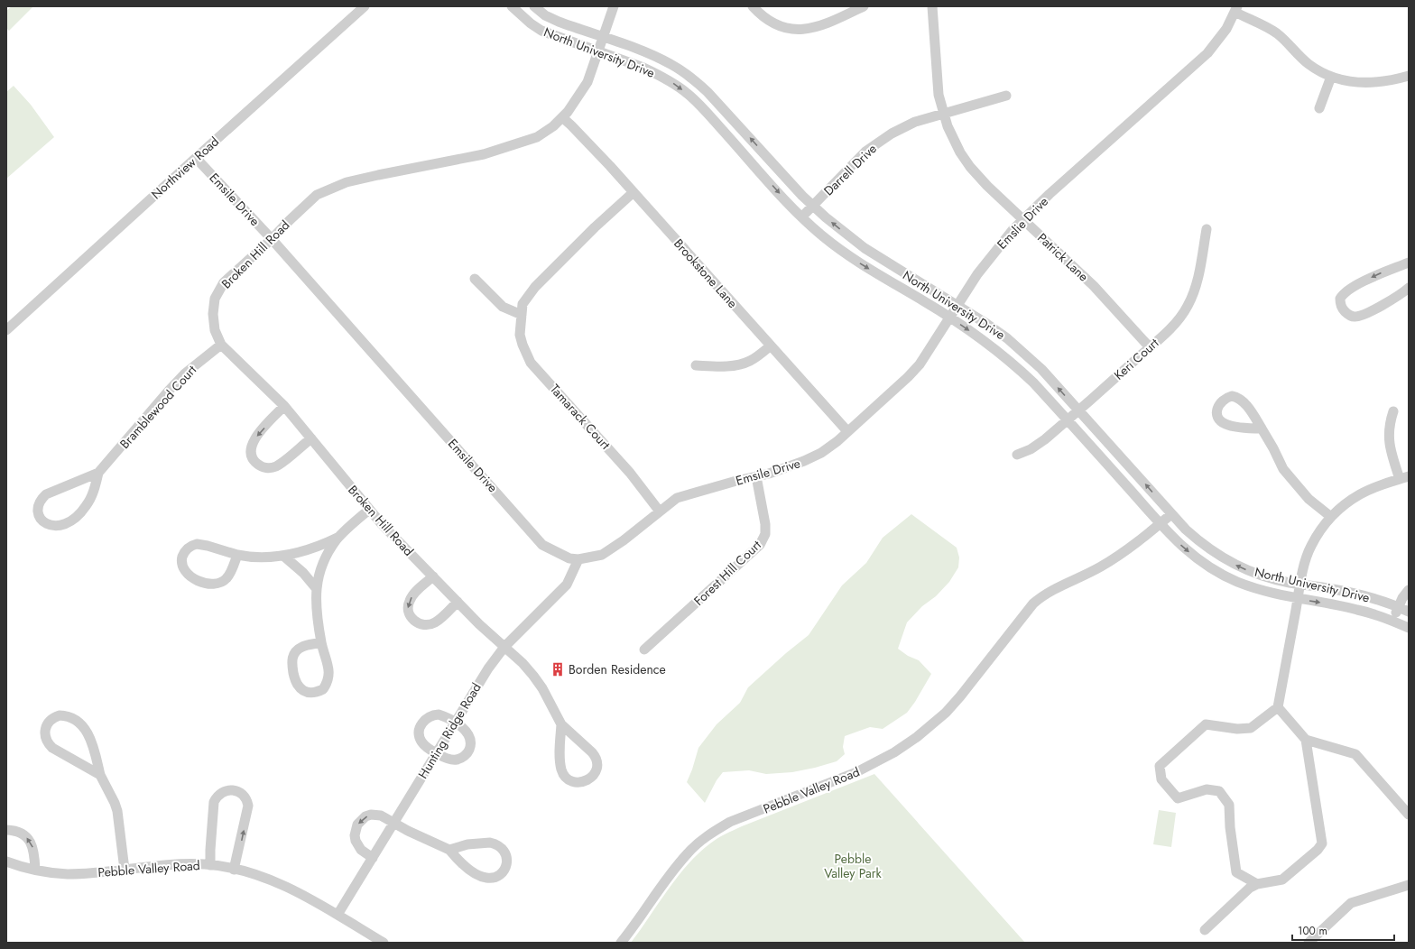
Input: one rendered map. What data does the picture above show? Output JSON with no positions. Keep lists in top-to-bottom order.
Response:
{
  "streets": {
    "street": [
      "North University Drive",
      "Northview Road",
      "Darrell Drive",
      "Emsile Drive",
      "Emslie Drive",
      "Broken Hill Road",
      "Patrick Lane",
      "Brookstone Lane",
      "Keri Court",
      "Bramblewood Court",
      "Tamarack Court",
      "Forest Hill Court",
      "Hunting Ridge Road",
      "Pebble Valley Road"
    ]
  },
  "crossings": [
    ["North University Drive", "Darrell Drive"],
    ["North University Drive", "Emslie Drive"],
    ["North University Drive", "Broken Hill Road"],
    ["North University Drive", "Keri Court"],
    ["North University Drive", "Pebble Valley Road"],
    ["Northview Road", "Emsile Drive"],
    ["Darrell Drive", "Patrick Lane"],
    ["Emsile Drive", "Emslie Drive"],
    ["Emsile Drive", "Broken Hill Road"],
    ["Emsile Drive", "Tamarack Court"],
    ["Emsile Drive", "Forest Hill Court"],
    ["Emsile Drive", "Hunting Ridge Road"],
    ["Emslie Drive", "Patrick Lane"],
    ["Emslie Drive", "Brookstone Lane"],
    ["Broken Hill Road", "Brookstone Lane"],
    ["Broken Hill Road", "Bramblewood Court"],
    ["Broken Hill Road", "Hunting Ridge Road"],
    ["Patrick Lane", "Keri Court"],
    ["Brookstone Lane", "Tamarack Court"],
    ["Hunting Ridge Road", "Pebble Valley Road"]
  ],
  "parks": ["Pebble Valley Park"],
  "places": {
    "building": ["Borden Residence"]
  },
  "scale_bar": "100 m"
}
